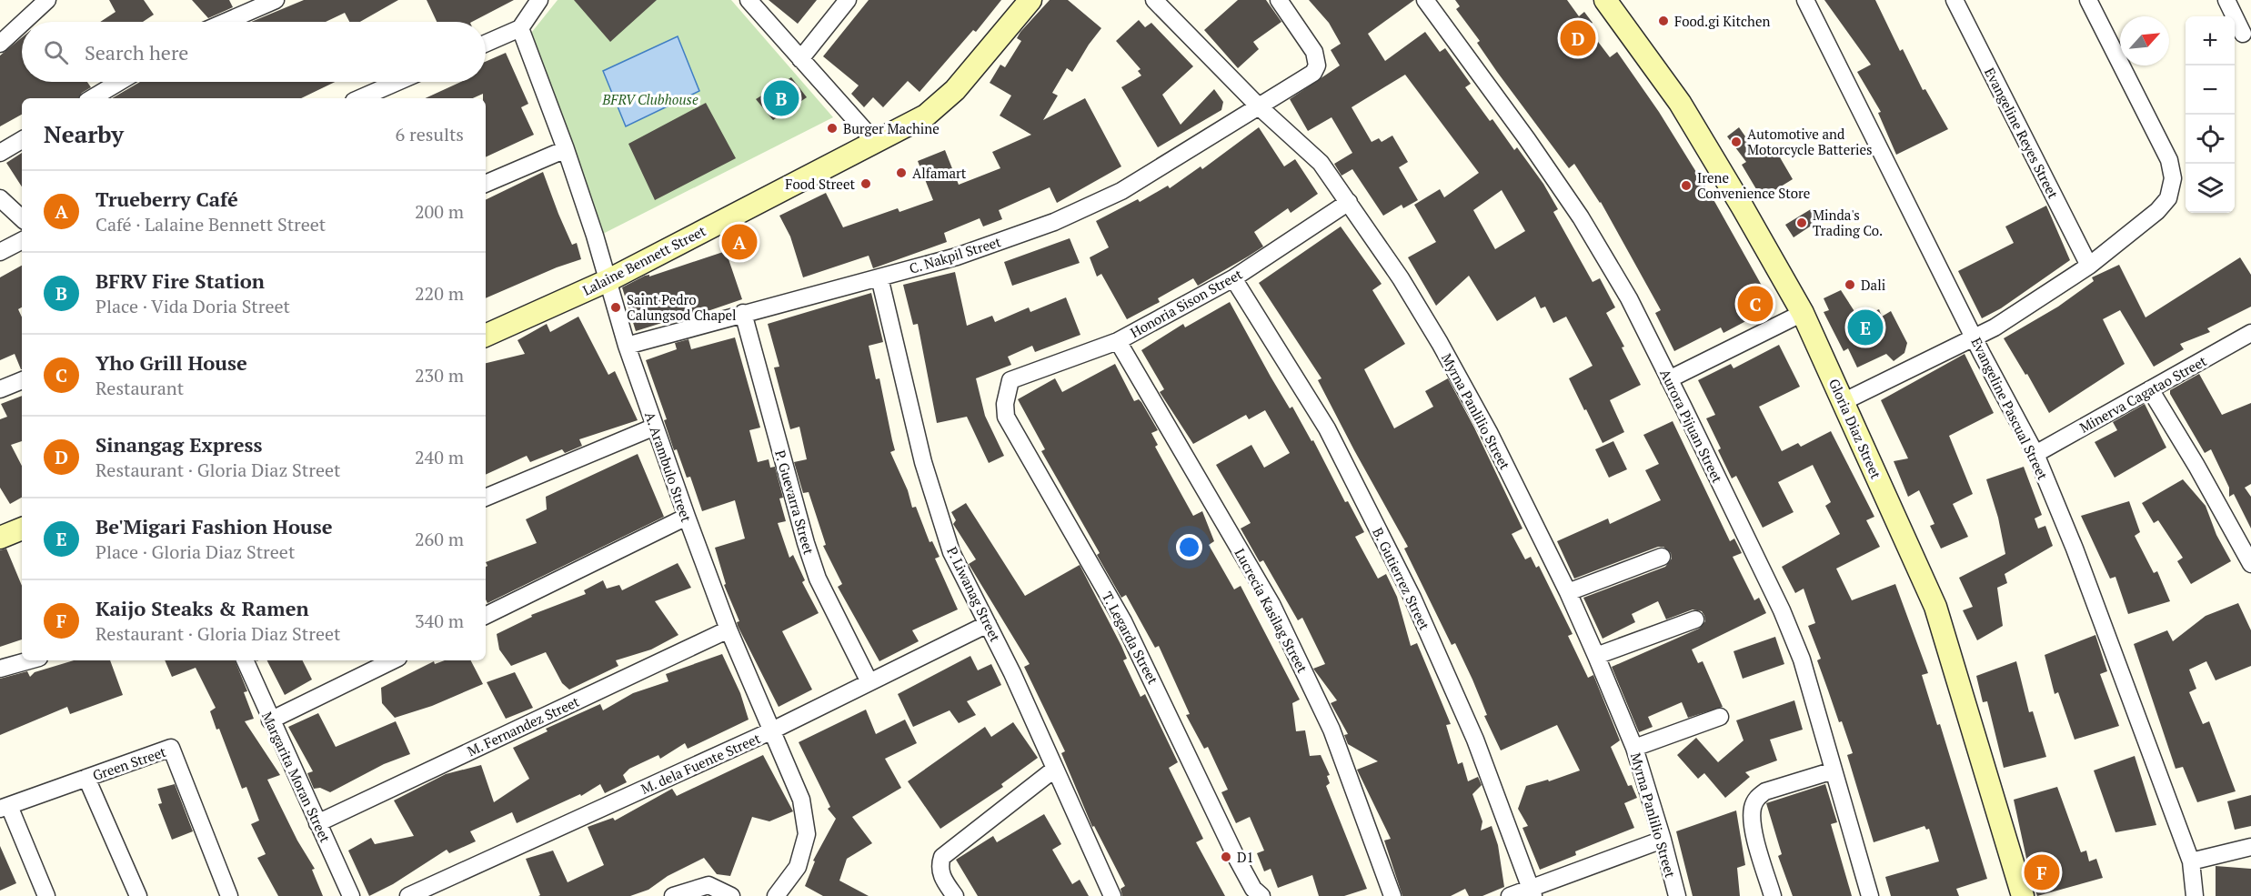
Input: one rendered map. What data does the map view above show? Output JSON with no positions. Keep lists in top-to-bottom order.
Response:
{
  "streets": {
    "street": [
      "Evangeline Reyes Street",
      "C. Nakpil Street",
      "Lalaine Bennett Street",
      "Honoria Sison Street",
      "Minerva Cagatao Street",
      "Evangeline Pascual Street",
      "Myrna Panlilio Street",
      "Aurora Pijuan Street",
      "Gloria Diaz Street",
      "A. Arambulo Street",
      "P. Guevarra Street",
      "B. Gutierrez Street",
      "P. Liwanag Street",
      "Lucrecia Kasilag Street",
      "T. Legarda Street",
      "M. Fernandez Street",
      "Green Street",
      "M. dela Fuente Street",
      "Margarita Moran Street"
    ]
  },
  "crossings": [
    ["C. Nakpil Street", "Myrna Panlilio Street"],
    ["C. Nakpil Street", "A. Arambulo Street"],
    ["C. Nakpil Street", "P. Guevarra Street"],
    ["C. Nakpil Street", "P. Liwanag Street"],
    ["Lalaine Bennett Street", "A. Arambulo Street"],
    ["Honoria Sison Street", "Myrna Panlilio Street"],
    ["Honoria Sison Street", "B. Gutierrez Street"],
    ["Honoria Sison Street", "Lucrecia Kasilag Street"],
    ["Honoria Sison Street", "T. Legarda Street"],
    ["Minerva Cagatao Street", "Evangeline Pascual Street"],
    ["A. Arambulo Street", "M. Fernandez Street"],
    ["A. Arambulo Street", "M. dela Fuente Street"],
    ["P. Guevarra Street", "M. dela Fuente Street"],
    ["P. Liwanag Street", "M. dela Fuente Street"],
    ["M. Fernandez Street", "Margarita Moran Street"]
  ],
  "parks": ["BFRV Clubhouse"],
  "places": [
    "Food.gi Kitchen",
    "Burger Machine",
    "Automotive and Motorcycle Batteries",
    "Alfamart",
    "Food Street",
    "Irene Convenience Store",
    "Minda's Trading Co.",
    "Dali",
    "Saint Pedro Calungsod Chapel",
    "D1"
  ],
  "north": "top right",
  "page": {
    "map_buttons": ["+", "−"],
    "pins": [
      "D",
      "B",
      "A",
      "C",
      "E",
      "F"
    ],
    "search": "Search here",
    "heading": ["Nearby", "6 results"],
    "list": [
      {
        "mark": "A",
        "name": "Trueberry Café",
        "note": "Café · Lalaine Bennett Street",
        "value": "200 m"
      },
      {
        "mark": "B",
        "name": "BFRV Fire Station",
        "note": "Place · Vida Doria Street",
        "value": "220 m"
      },
      {
        "mark": "C",
        "name": "Yho Grill House",
        "note": "Restaurant",
        "value": "230 m"
      },
      {
        "mark": "D",
        "name": "Sinangag Express",
        "note": "Restaurant · Gloria Diaz Street",
        "value": "240 m"
      },
      {
        "mark": "E",
        "name": "Be'Migari Fashion House",
        "note": "Place · Gloria Diaz Street",
        "value": "260 m"
      },
      {
        "mark": "F",
        "name": "Kaijo Steaks & Ramen",
        "note": "Restaurant · Gloria Diaz Street",
        "value": "340 m"
      }
    ]
  }
}
